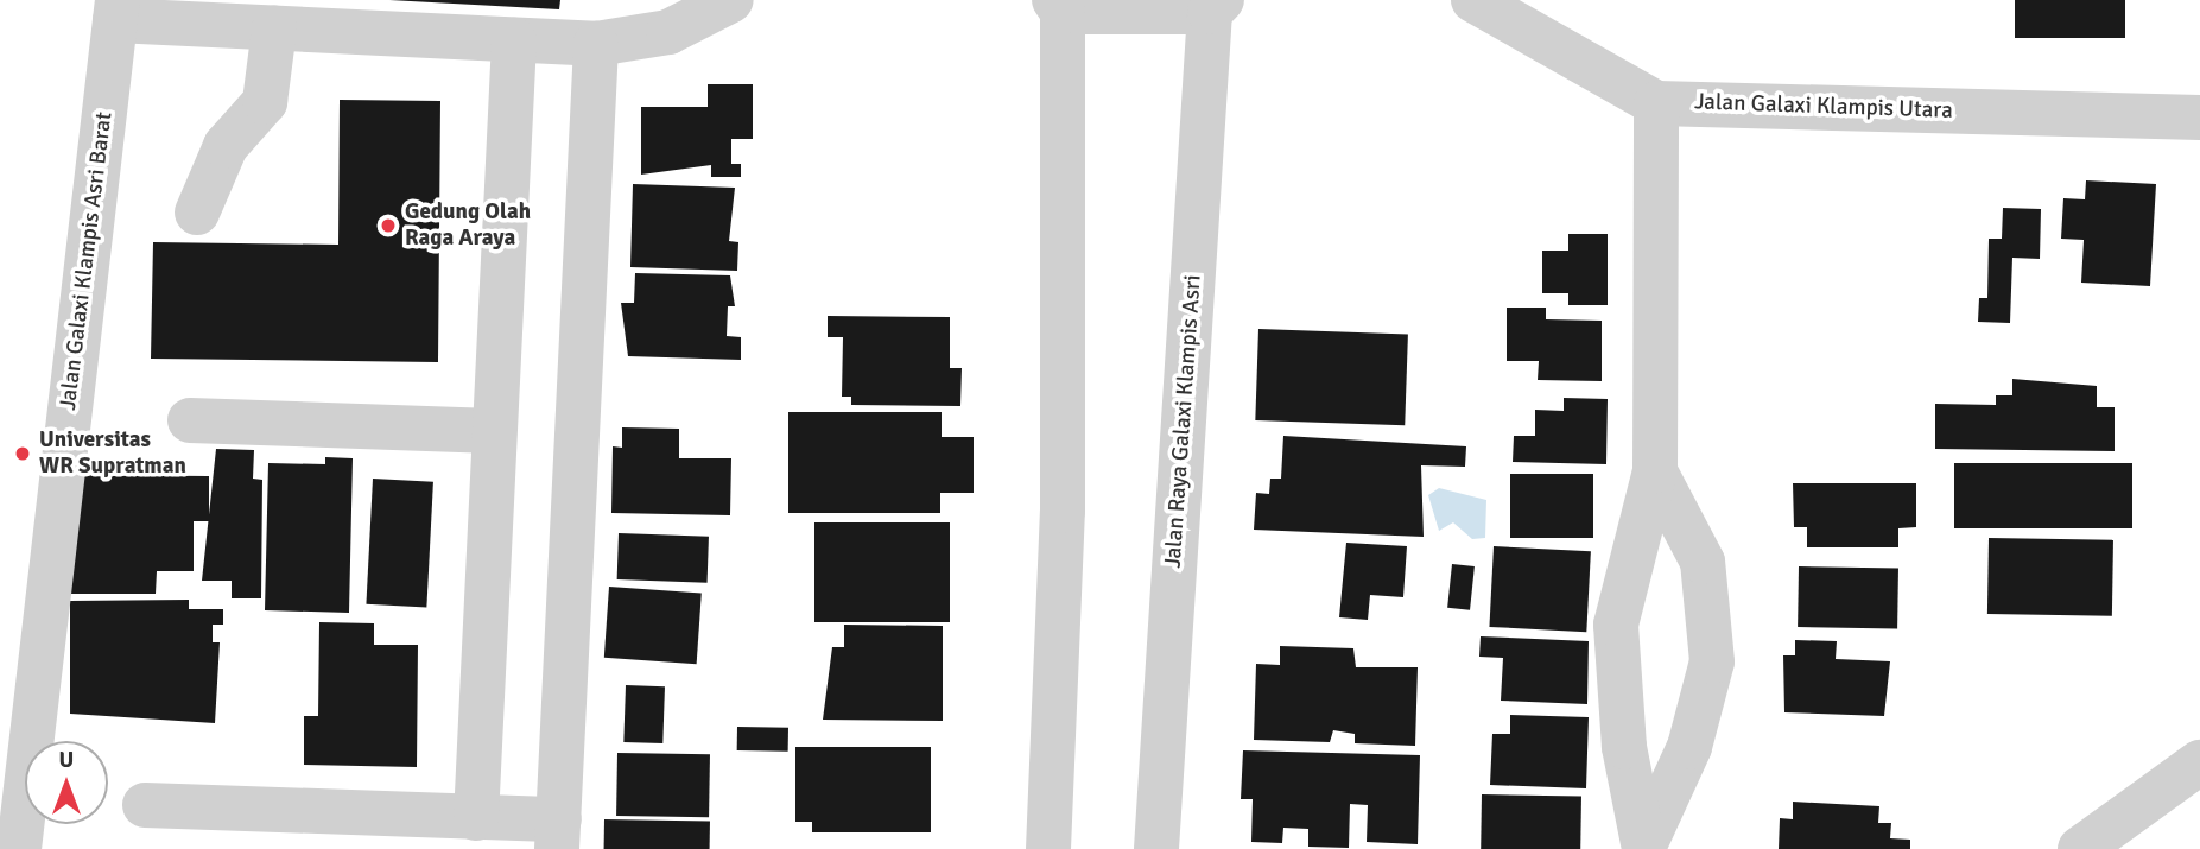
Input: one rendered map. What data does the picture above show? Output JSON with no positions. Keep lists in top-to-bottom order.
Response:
{
  "streets": {
    "street": ["Jalan Galaxi Klampis Utara", "Jalan Galaxi Klampis Asri Barat", "Jalan Raya Galaxi Klampis Asri"]
  },
  "places": ["Gedung Olah Raga Araya", "Universitas WR Supratman"],
  "north": "top"
}
